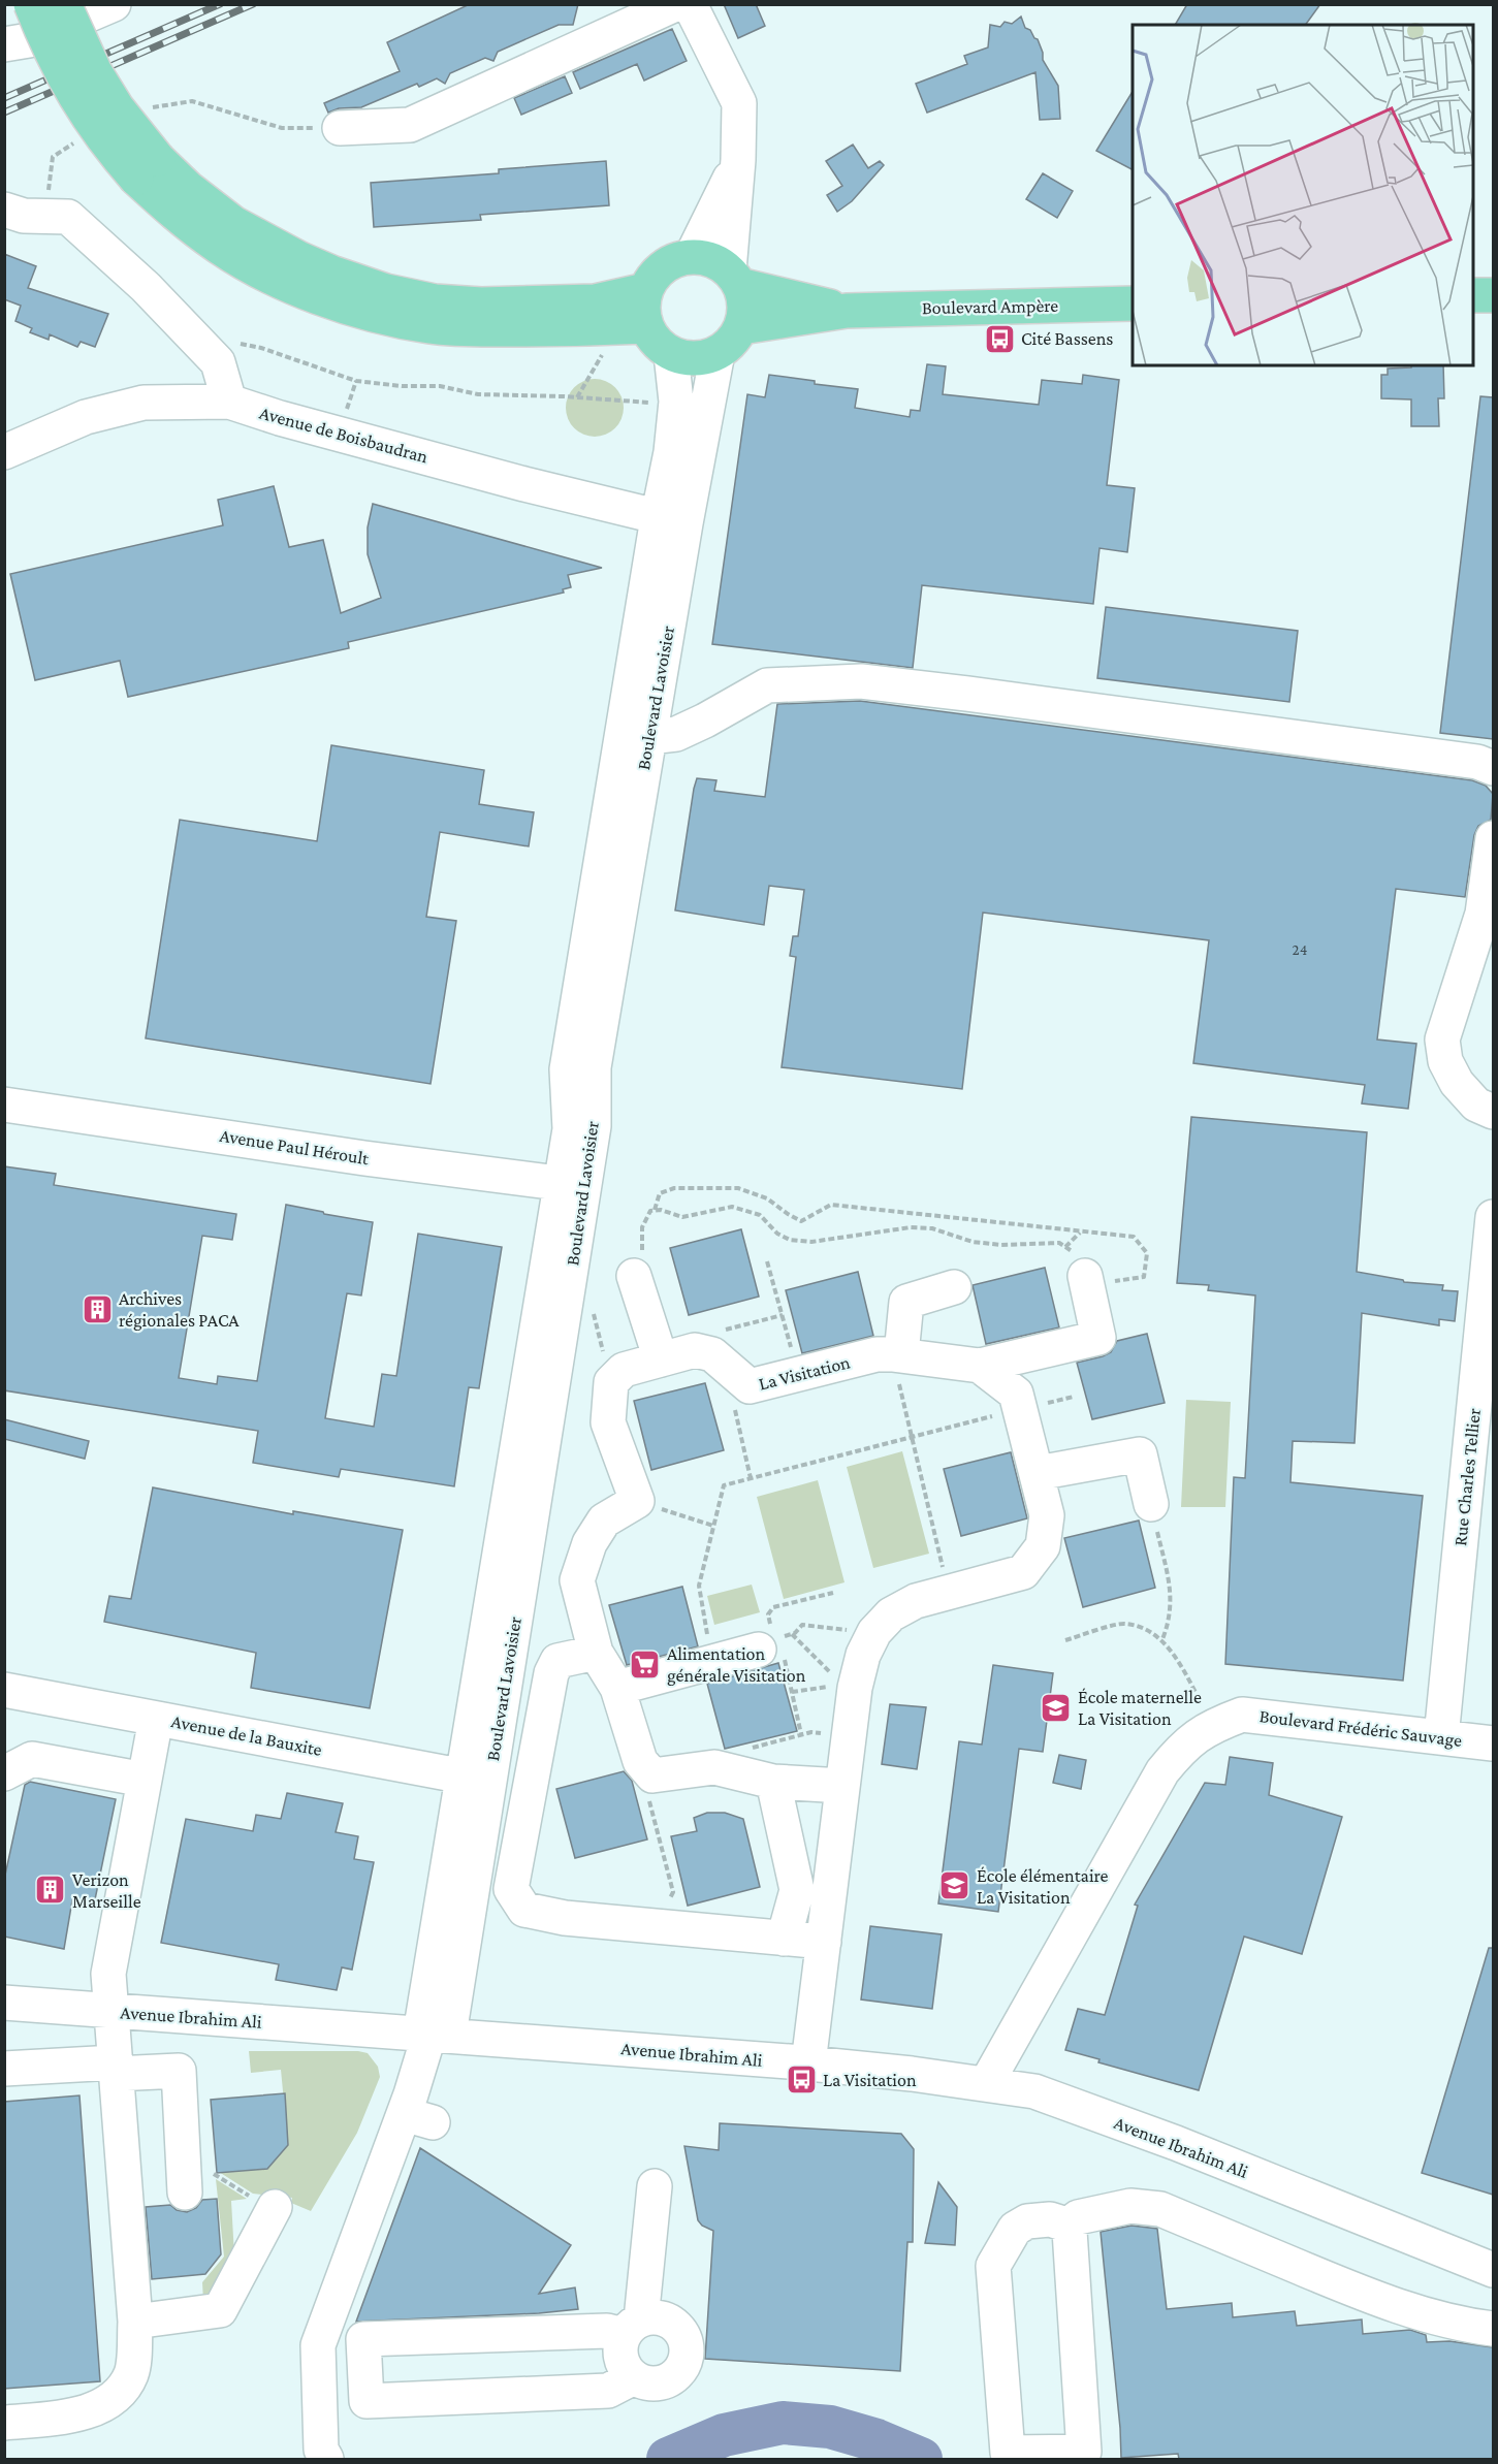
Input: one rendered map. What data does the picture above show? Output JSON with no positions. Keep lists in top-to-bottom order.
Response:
{
  "streets": {
    "main road": ["Boulevard Ampère"],
    "street": [
      "Avenue de Boisbaudran",
      "Boulevard Lavoisier",
      "Avenue Paul Héroult",
      "La Visitation",
      "Rue Charles Tellier",
      "Boulevard Frédéric Sauvage",
      "Avenue de la Bauxite",
      "Avenue Ibrahim Ali"
    ]
  },
  "crossings": [
    ["Boulevard Ampère", "Boulevard Lavoisier"],
    ["Avenue de Boisbaudran", "Boulevard Lavoisier"],
    ["Boulevard Lavoisier", "Avenue Paul Héroult"],
    ["Boulevard Lavoisier", "Avenue de la Bauxite"],
    ["Boulevard Lavoisier", "Avenue Ibrahim Ali"],
    ["La Visitation", "Avenue Ibrahim Ali"],
    ["Rue Charles Tellier", "Boulevard Frédéric Sauvage"],
    ["Boulevard Frédéric Sauvage", "Avenue Ibrahim Ali"]
  ],
  "places": {
    "bus stop": ["Cité Bassens", "La Visitation"],
    "building": ["Archives régionales PACA", "Verizon Marseille"],
    "supermarket": ["Alimentation générale Visitation"],
    "school or university": ["École maternelle La Visitation", "École élémentaire La Visitation"]
  },
  "house_numbers": ["24"]
}
